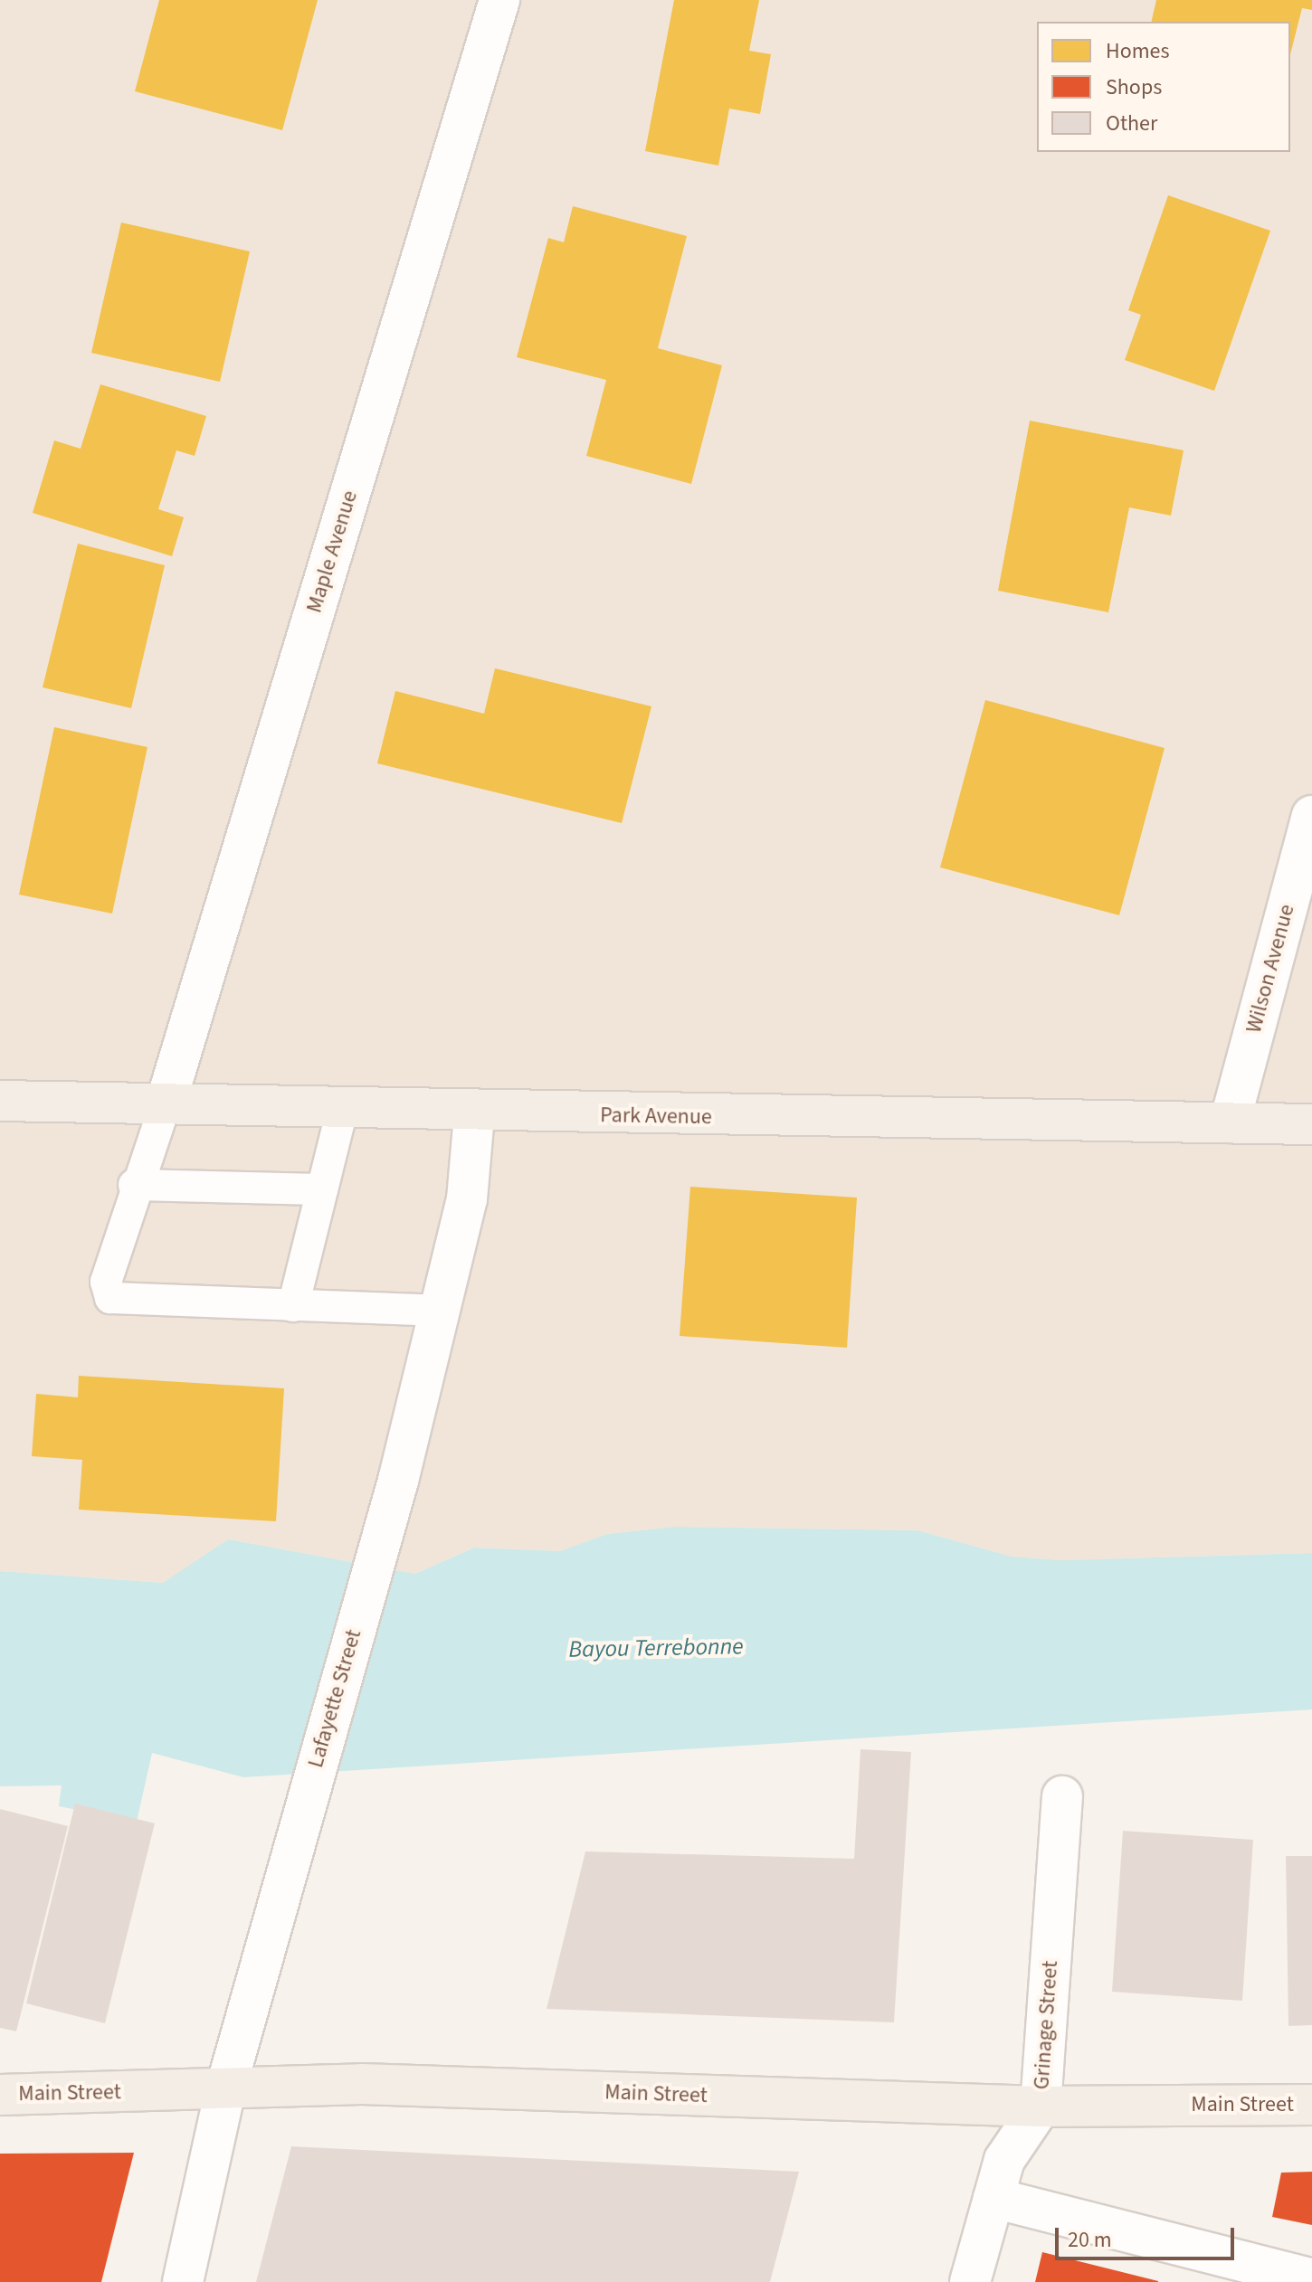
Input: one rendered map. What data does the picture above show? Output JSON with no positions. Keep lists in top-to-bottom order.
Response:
{
  "streets": {
    "main road": ["Park Avenue", "Main Street"],
    "street": [
      "Maple Avenue",
      "Wilson Avenue",
      "Lafayette Street",
      "Grinage Street"
    ]
  },
  "crossings": [
    ["Maple Avenue", "Park Avenue"],
    ["Wilson Avenue", "Park Avenue"],
    ["Park Avenue", "Lafayette Street"],
    ["Lafayette Street", "Main Street"],
    ["Grinage Street", "Main Street"]
  ],
  "water": ["Bayou Terrebonne"],
  "legend": ["Homes", "Shops", "Other"],
  "scale_bar": "20 m"
}
